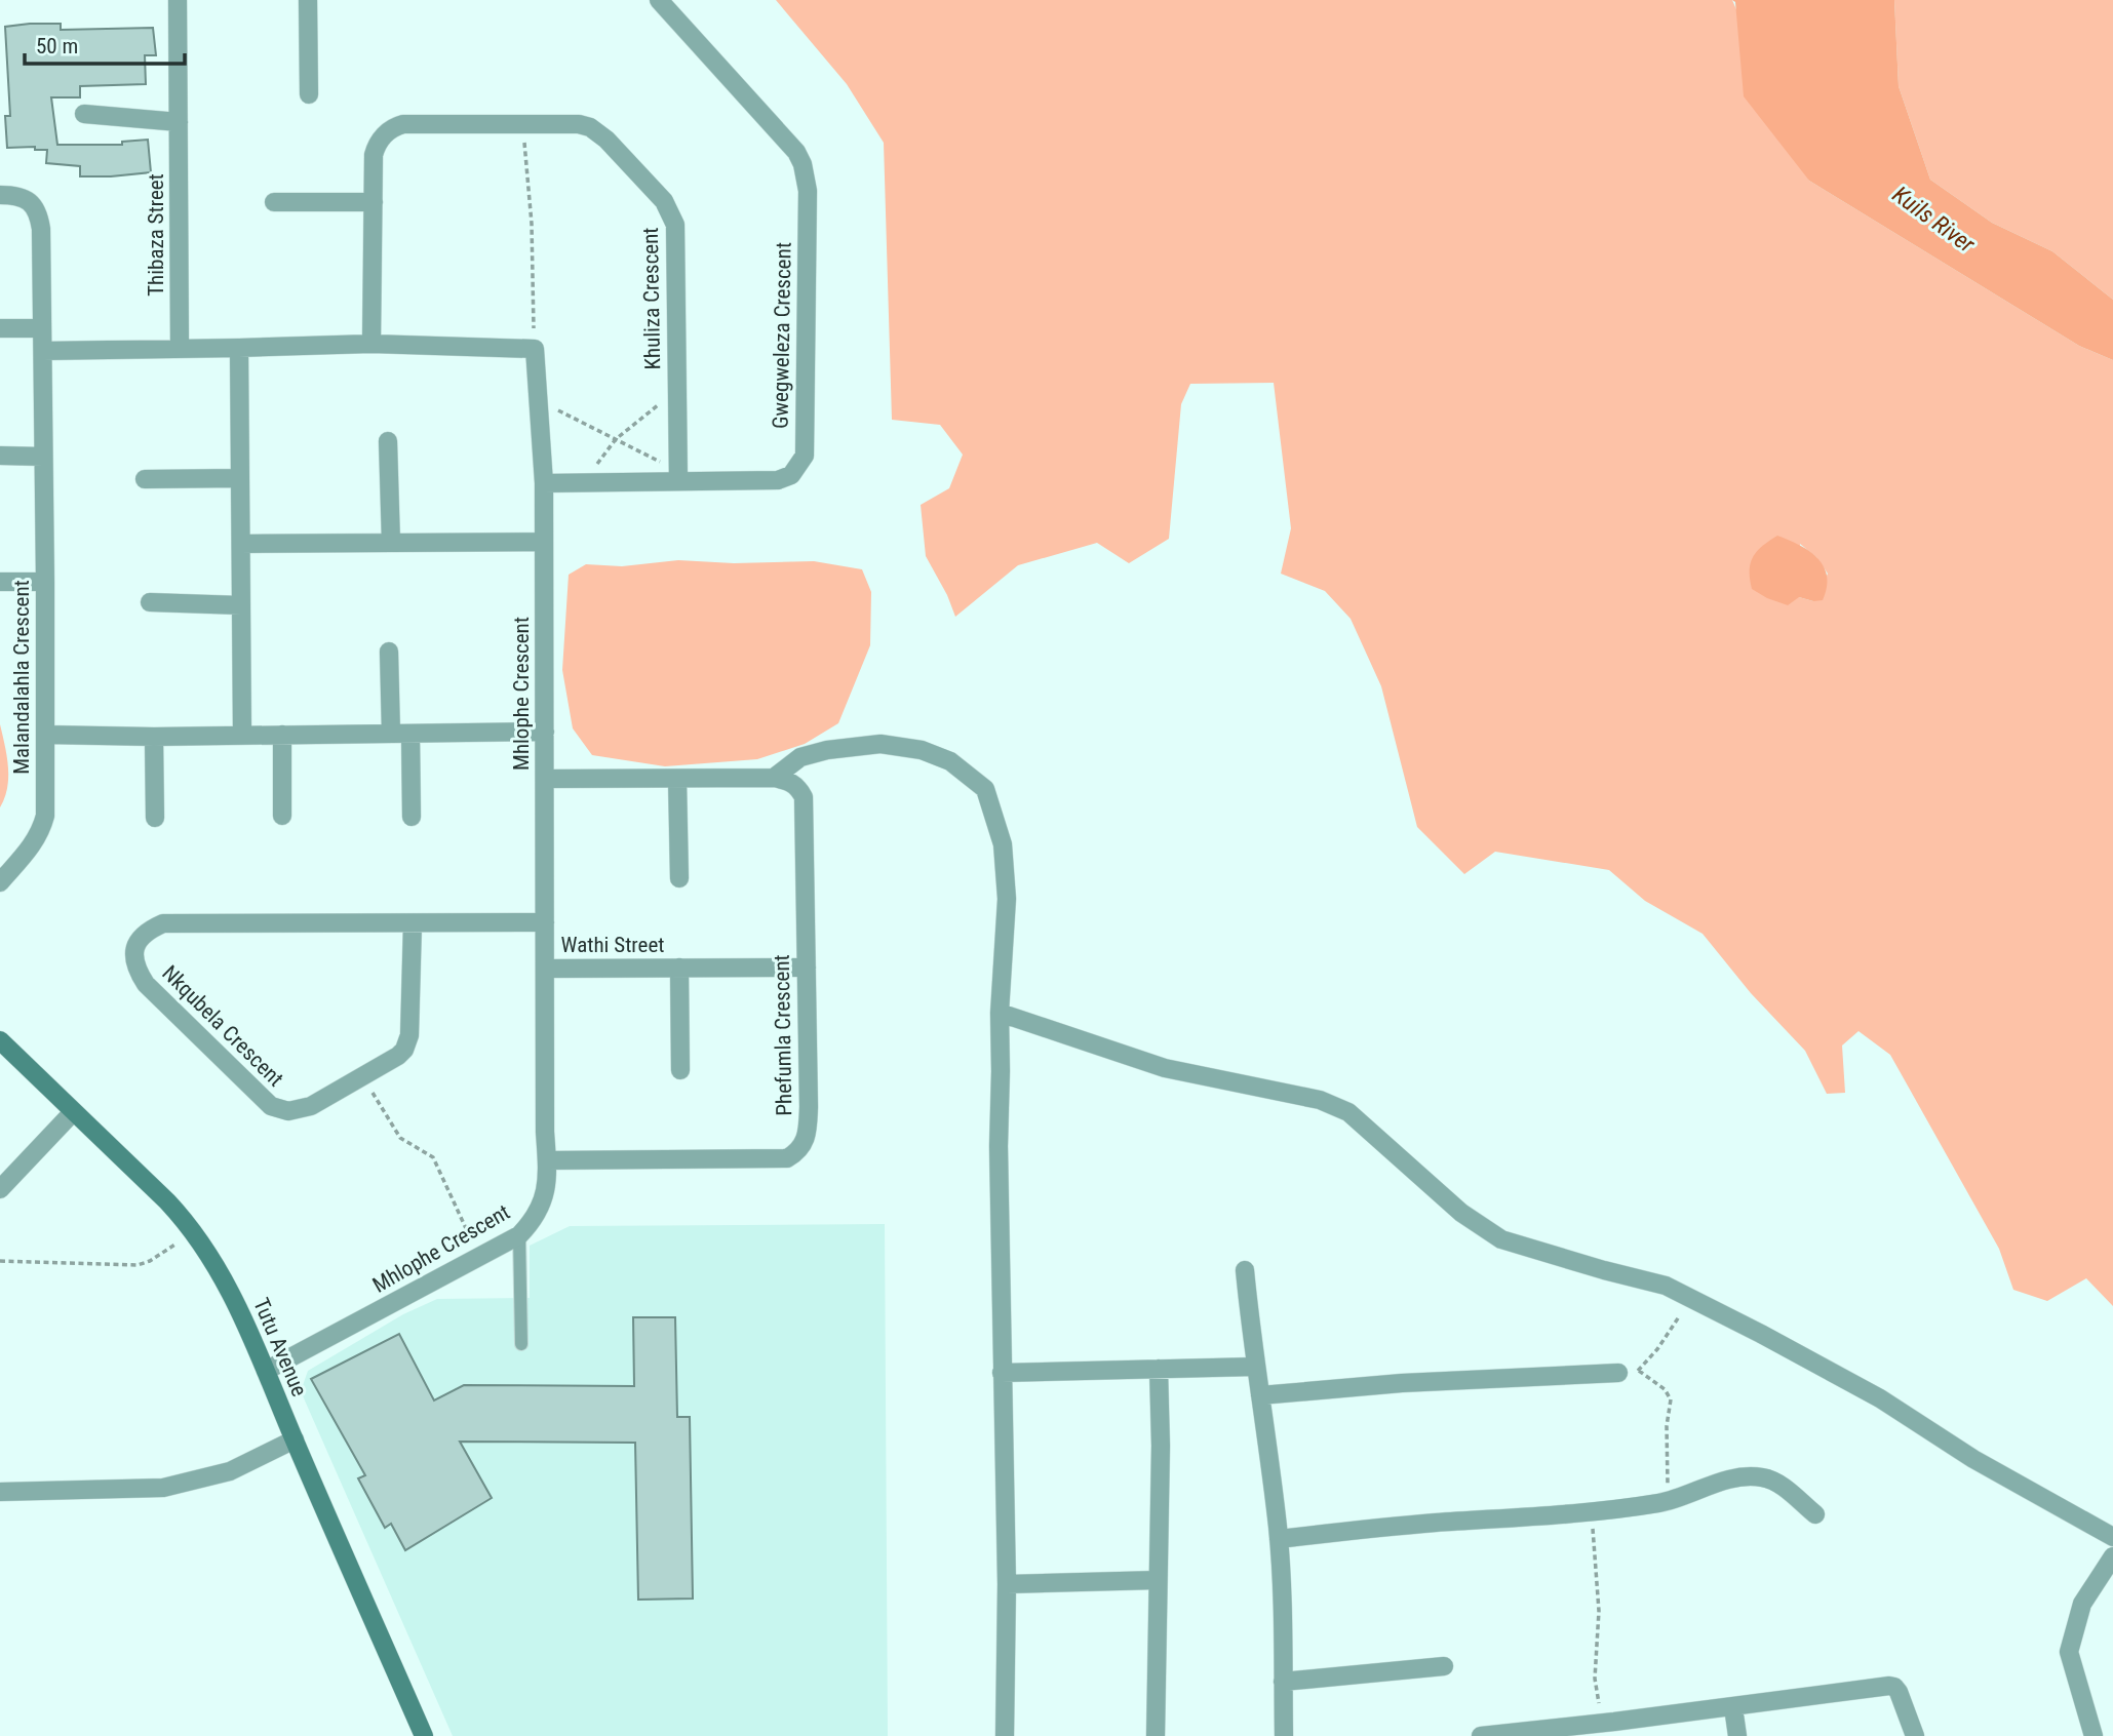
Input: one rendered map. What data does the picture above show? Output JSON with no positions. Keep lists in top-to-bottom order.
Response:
{
  "streets": {
    "street": [
      "Thibaza Street",
      "Khuliza Crescent",
      "Gwegweleza Crescent",
      "Malandalahla Crescent",
      "Mhlophe Crescent",
      "Wathi Street",
      "Nkqubela Crescent",
      "Phefumla Crescent",
      "Tutu Avenue"
    ]
  },
  "crossings": [
    ["Khuliza Crescent", "Gwegweleza Crescent"],
    ["Gwegweleza Crescent", "Mhlophe Crescent"],
    ["Mhlophe Crescent", "Wathi Street"],
    ["Mhlophe Crescent", "Nkqubela Crescent"],
    ["Mhlophe Crescent", "Phefumla Crescent"],
    ["Mhlophe Crescent", "Tutu Avenue"],
    ["Wathi Street", "Phefumla Crescent"]
  ],
  "water": ["Kuils River"],
  "scale_bar": "50 m"
}
